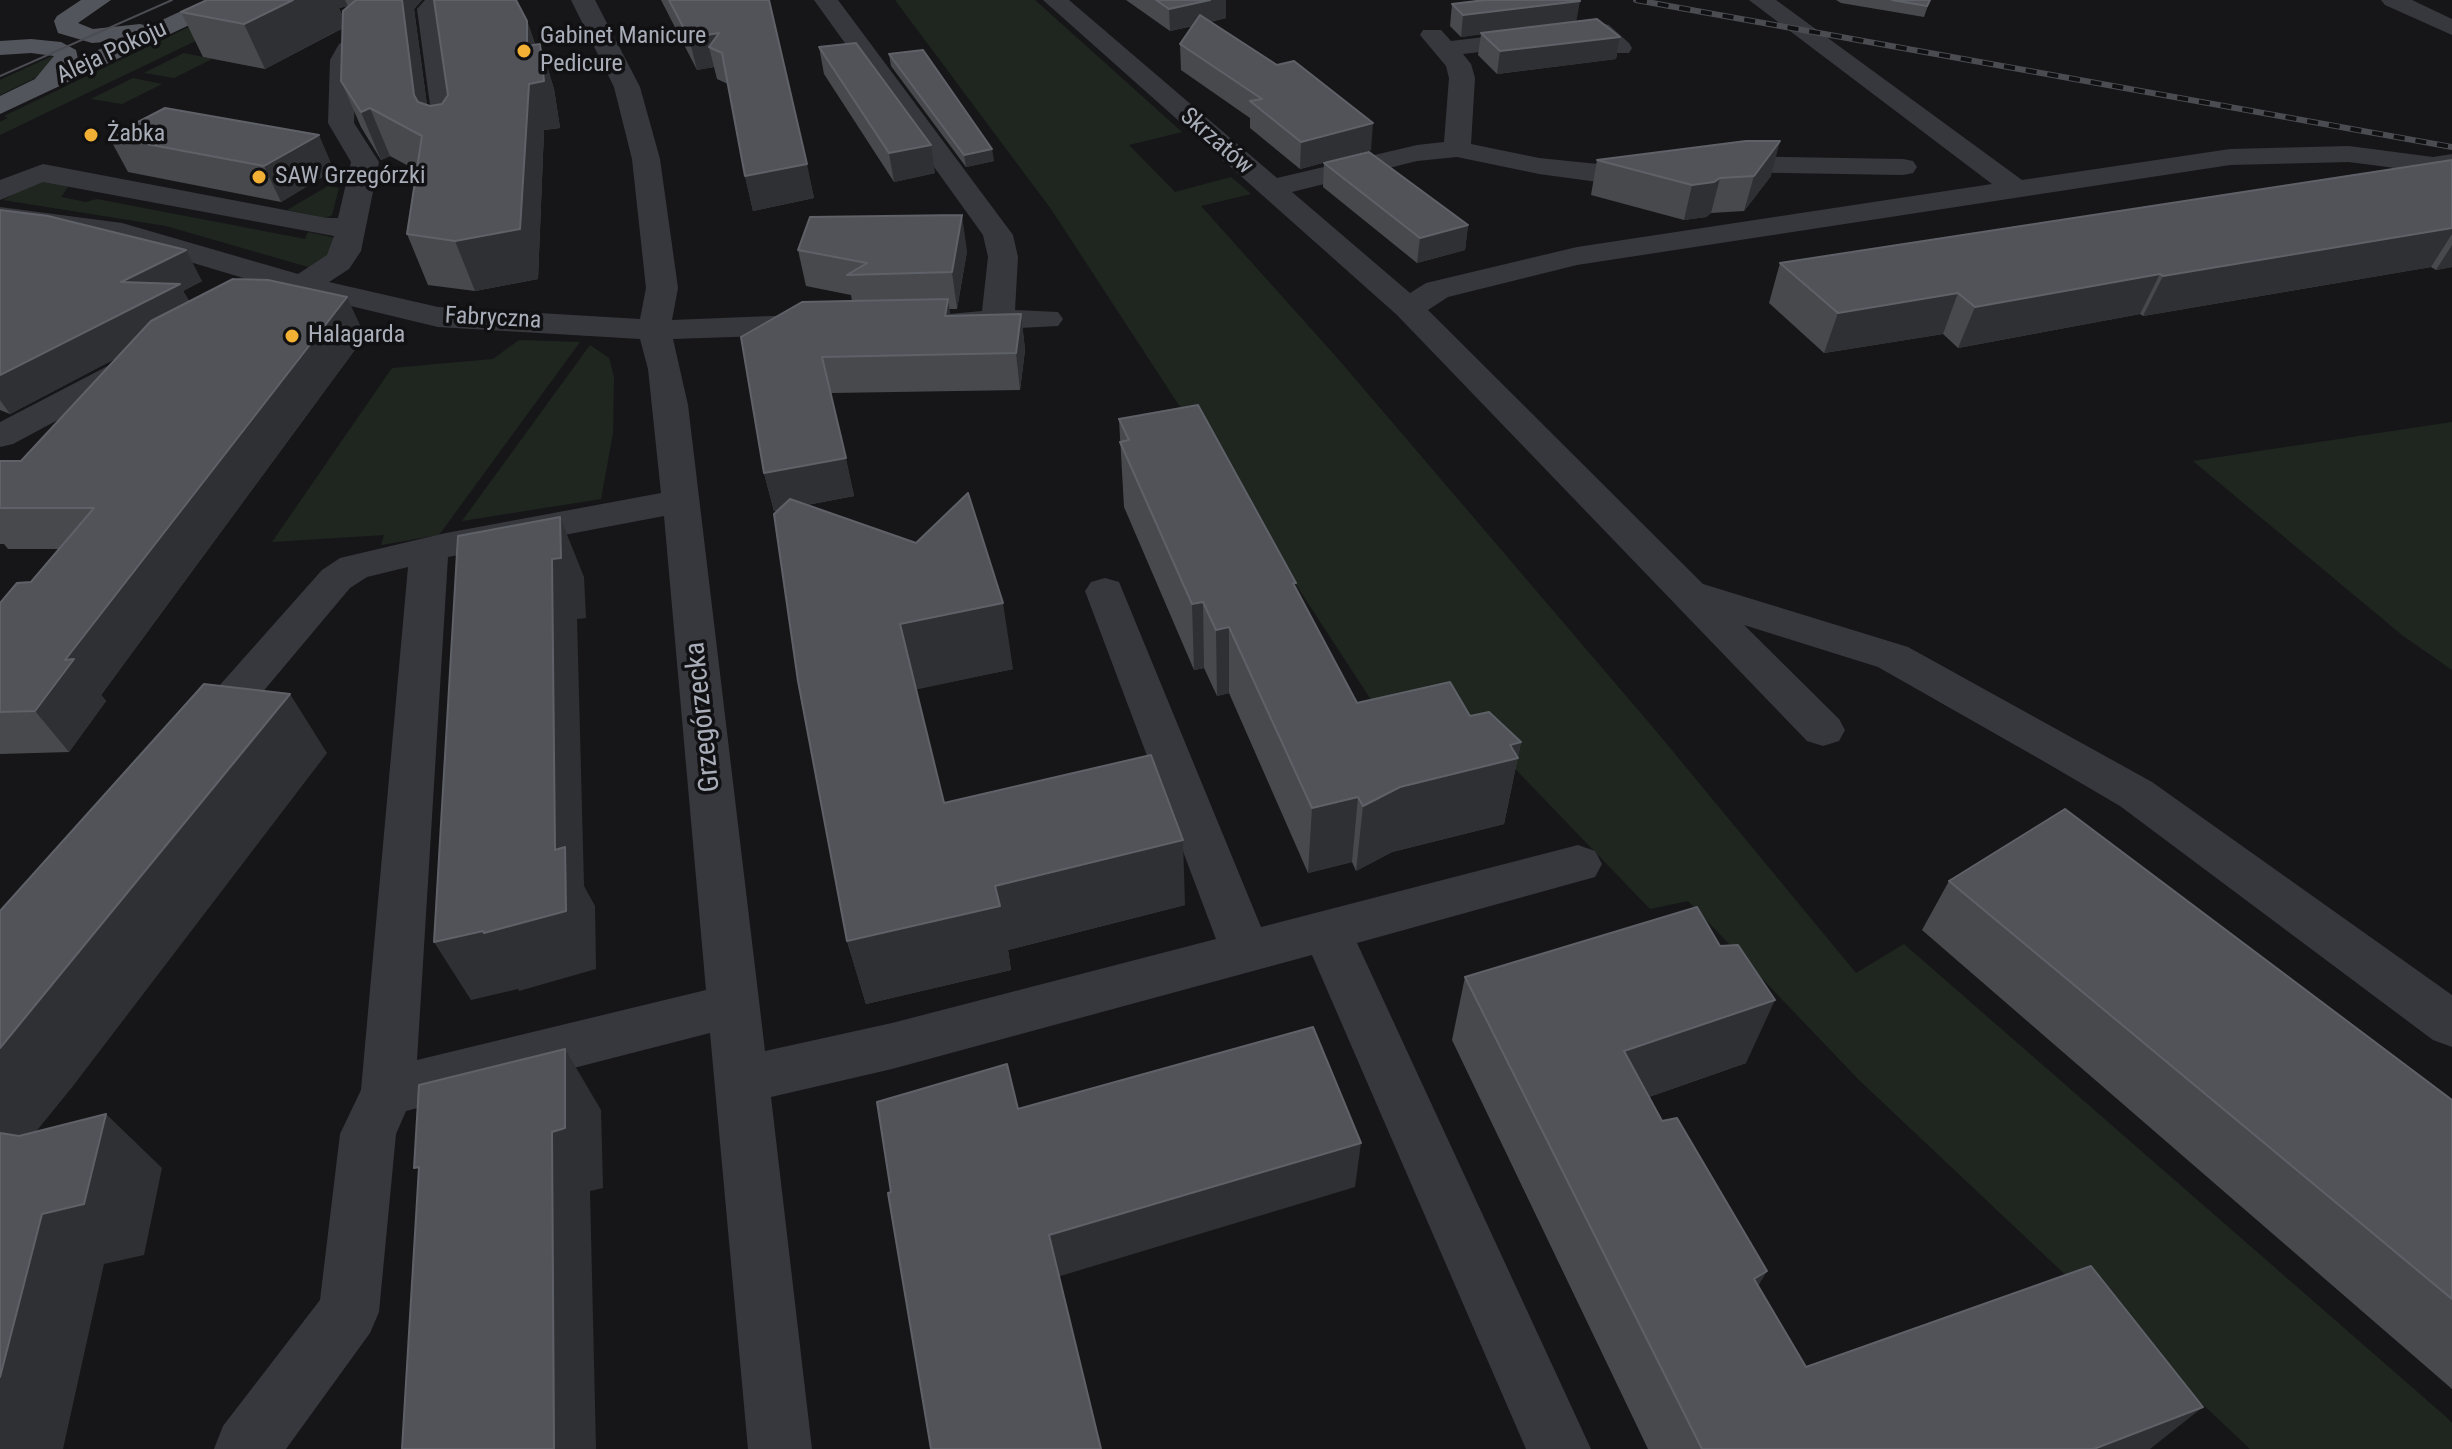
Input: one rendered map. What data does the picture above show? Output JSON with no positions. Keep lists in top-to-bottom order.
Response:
{
  "streets": {
    "main road": ["Aleja Pokoju"],
    "street": ["Skrzatów", "Fabryczna", "Grzegórzecka"]
  },
  "crossings": [
    ["Fabryczna", "Grzegórzecka"]
  ],
  "places": [
    "Gabinet Manicure Pedicure",
    "Żabka",
    "SAW Grzegórzki",
    "Halagarda"
  ]
}
